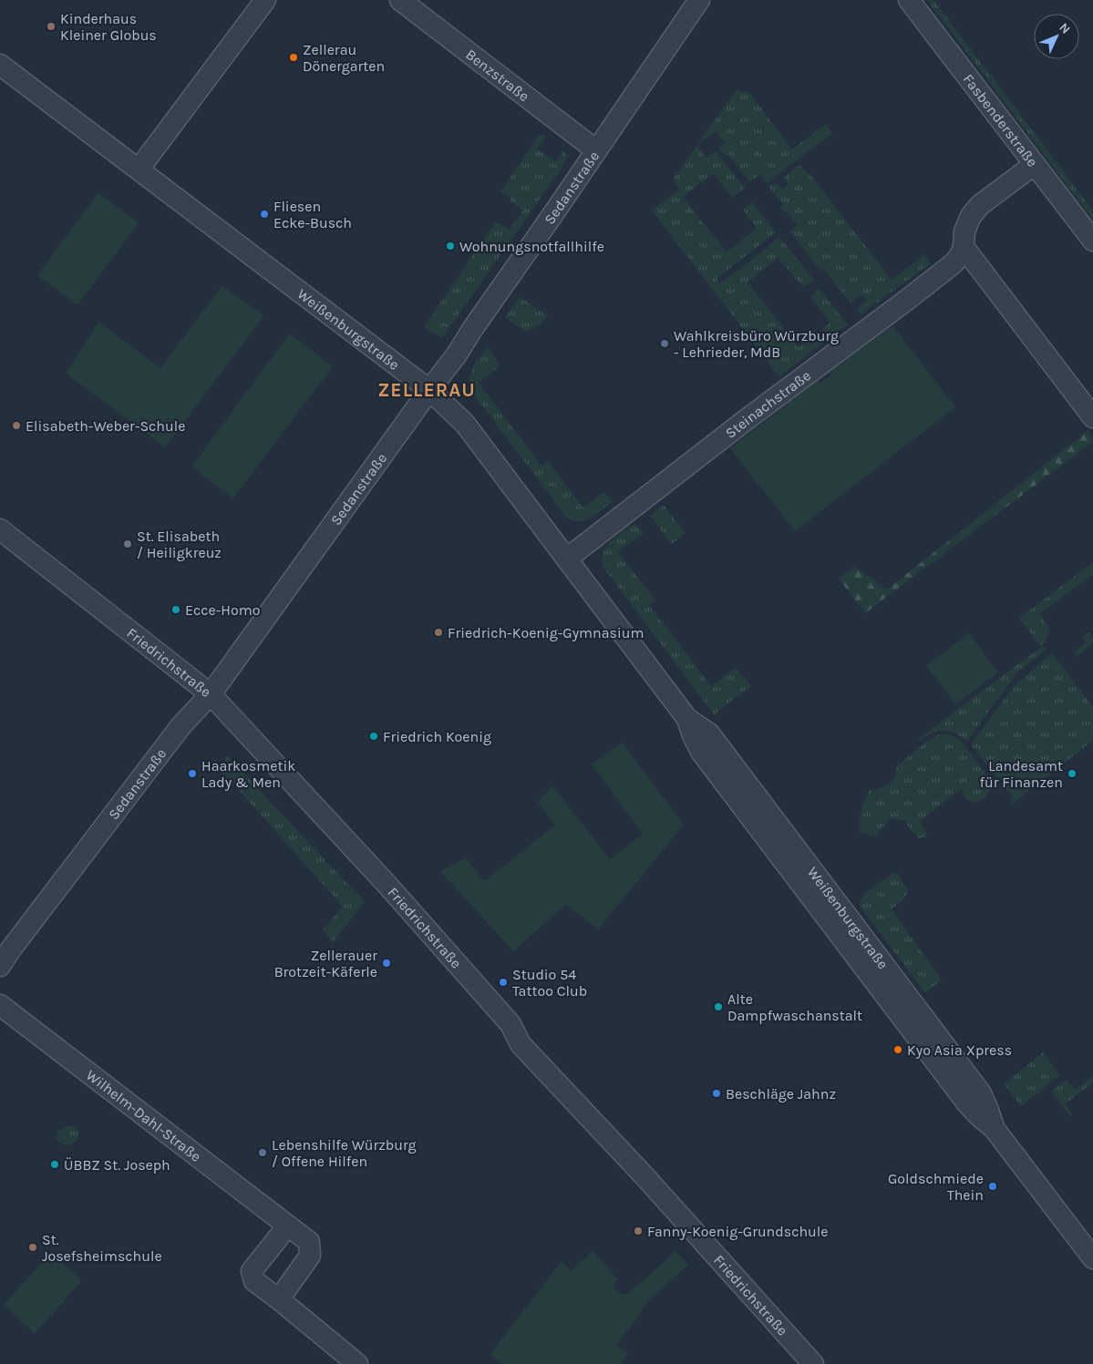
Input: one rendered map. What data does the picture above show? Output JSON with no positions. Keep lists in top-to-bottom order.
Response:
{
  "streets": {
    "street": [
      "Benzstraße",
      "Fasbenderstraße",
      "Sedanstraße",
      "Weißenburgstraße",
      "Steinachstraße",
      "Friedrichstraße",
      "Wilhelm-Dahl-Straße"
    ]
  },
  "crossings": [
    ["Benzstraße", "Sedanstraße"],
    ["Fasbenderstraße", "Steinachstraße"],
    ["Sedanstraße", "Weißenburgstraße"],
    ["Sedanstraße", "Friedrichstraße"],
    ["Weißenburgstraße", "Steinachstraße"]
  ],
  "districts": ["ZELLERAU"],
  "places": [
    "Kinderhaus Kleiner Globus",
    "Zellerau Dönergarten",
    "Fliesen Ecke-Busch",
    "Wohnungsnotfallhilfe",
    "Wahlkreisbüro Würzburg - Lehrieder, MdB",
    "Elisabeth-Weber-Schule",
    "St. Elisabeth / Heiligkreuz",
    "Ecce-Homo",
    "Friedrich-Koenig-Gymnasium",
    "Friedrich Koenig",
    "Haarkosmetik Lady & Men",
    "Landesamt für Finanzen",
    "Zellerauer Brotzeit-Käferle",
    "Studio 54 Tattoo Club",
    "Alte Dampfwaschanstalt",
    "Kyo Asia Xpress",
    "Beschläge Jahnz",
    "Lebenshilfe Würzburg / Offene Hilfen",
    "ÜBBZ St. Joseph",
    "Goldschmiede Thein",
    "Fanny-Koenig-Grundschule",
    "St. Josefsheimschule"
  ],
  "north": "top right"
}
